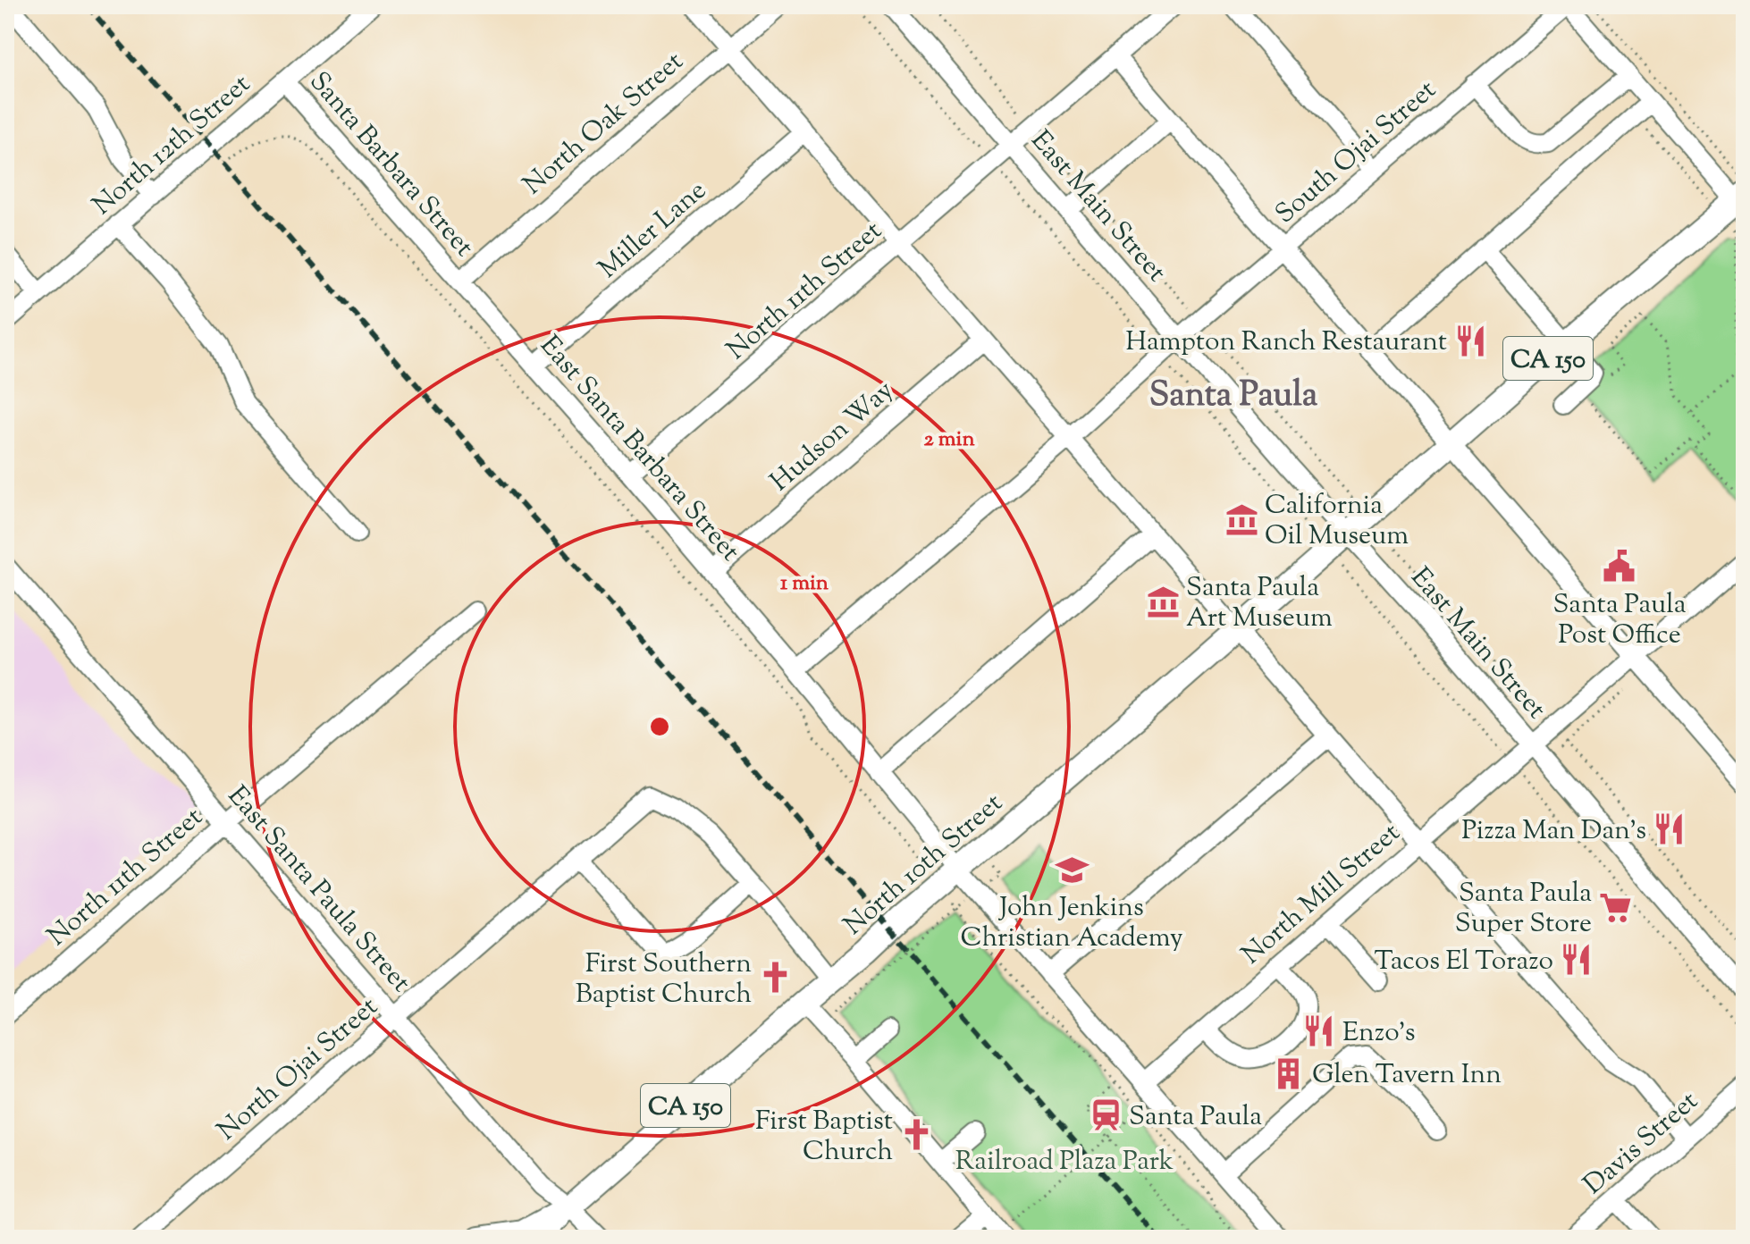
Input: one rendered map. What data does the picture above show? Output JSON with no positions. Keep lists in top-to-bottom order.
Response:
{
  "streets": {
    "main road": ["CA 150", "North 10th Street"],
    "street": [
      "North Oak Street",
      "North 12th Street",
      "South Ojai Street",
      "Santa Barbara Street",
      "East Main Street",
      "Miller Lane",
      "North 11th Street",
      "Hudson Way",
      "East Santa Barbara Street",
      "East Santa Paula Street",
      "North Mill Street",
      "North Ojai Street",
      "Davis Street"
    ]
  },
  "crossings": [
    ["North Oak Street", "Santa Barbara Street"],
    ["North Oak Street", "East Santa Barbara Street"],
    ["North 12th Street", "Santa Barbara Street"],
    ["South Ojai Street", "East Main Street"],
    ["Santa Barbara Street", "East Santa Barbara Street"],
    ["East Main Street", "North 11th Street"],
    ["East Main Street", "CA 150"],
    ["East Main Street", "North 10th Street"],
    ["East Main Street", "North Mill Street"],
    ["Miller Lane", "East Santa Barbara Street"],
    ["North 11th Street", "East Santa Barbara Street"],
    ["North 11th Street", "East Santa Paula Street"],
    ["CA 150", "North 10th Street"],
    ["CA 150", "East Santa Paula Street"],
    ["Hudson Way", "East Santa Barbara Street"],
    ["East Santa Barbara Street", "North 10th Street"],
    ["East Santa Barbara Street", "North Mill Street"],
    ["North 10th Street", "East Santa Paula Street"],
    ["East Santa Paula Street", "North Ojai Street"]
  ],
  "districts": ["Santa Paula"],
  "parks": ["Railroad Plaza Park"],
  "places": {
    "restaurant": [
      "Hampton Ranch Restaurant",
      "Pizza Man Dan's",
      "Tacos El Torazo",
      "Enzo's"
    ],
    "museum": ["California Oil Museum", "Santa Paula Art Museum"],
    "public building": ["Santa Paula Post Office"],
    "school or university": ["John Jenkins Christian Academy"],
    "supermarket": ["Santa Paula Super Store"],
    "church": ["First Southern Baptist Church", "First Baptist Church"],
    "building": ["Glen Tavern Inn"],
    "station": ["Santa Paula"]
  },
  "rings": ["2 min", "1 min"]
}
